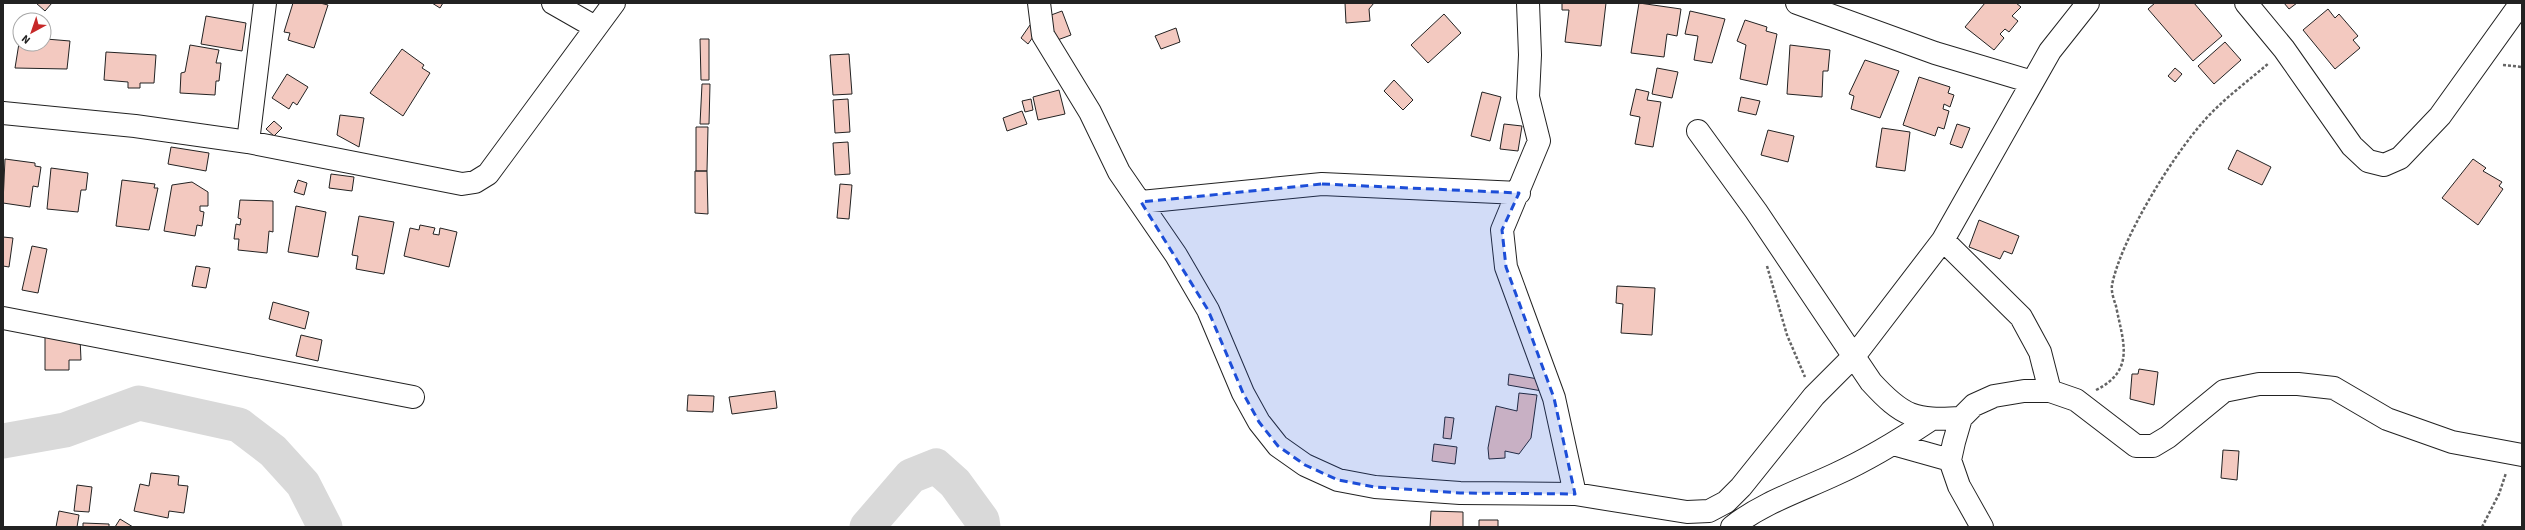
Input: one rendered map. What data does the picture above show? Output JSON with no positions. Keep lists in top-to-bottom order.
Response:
{
  "north": "bottom left"
}
